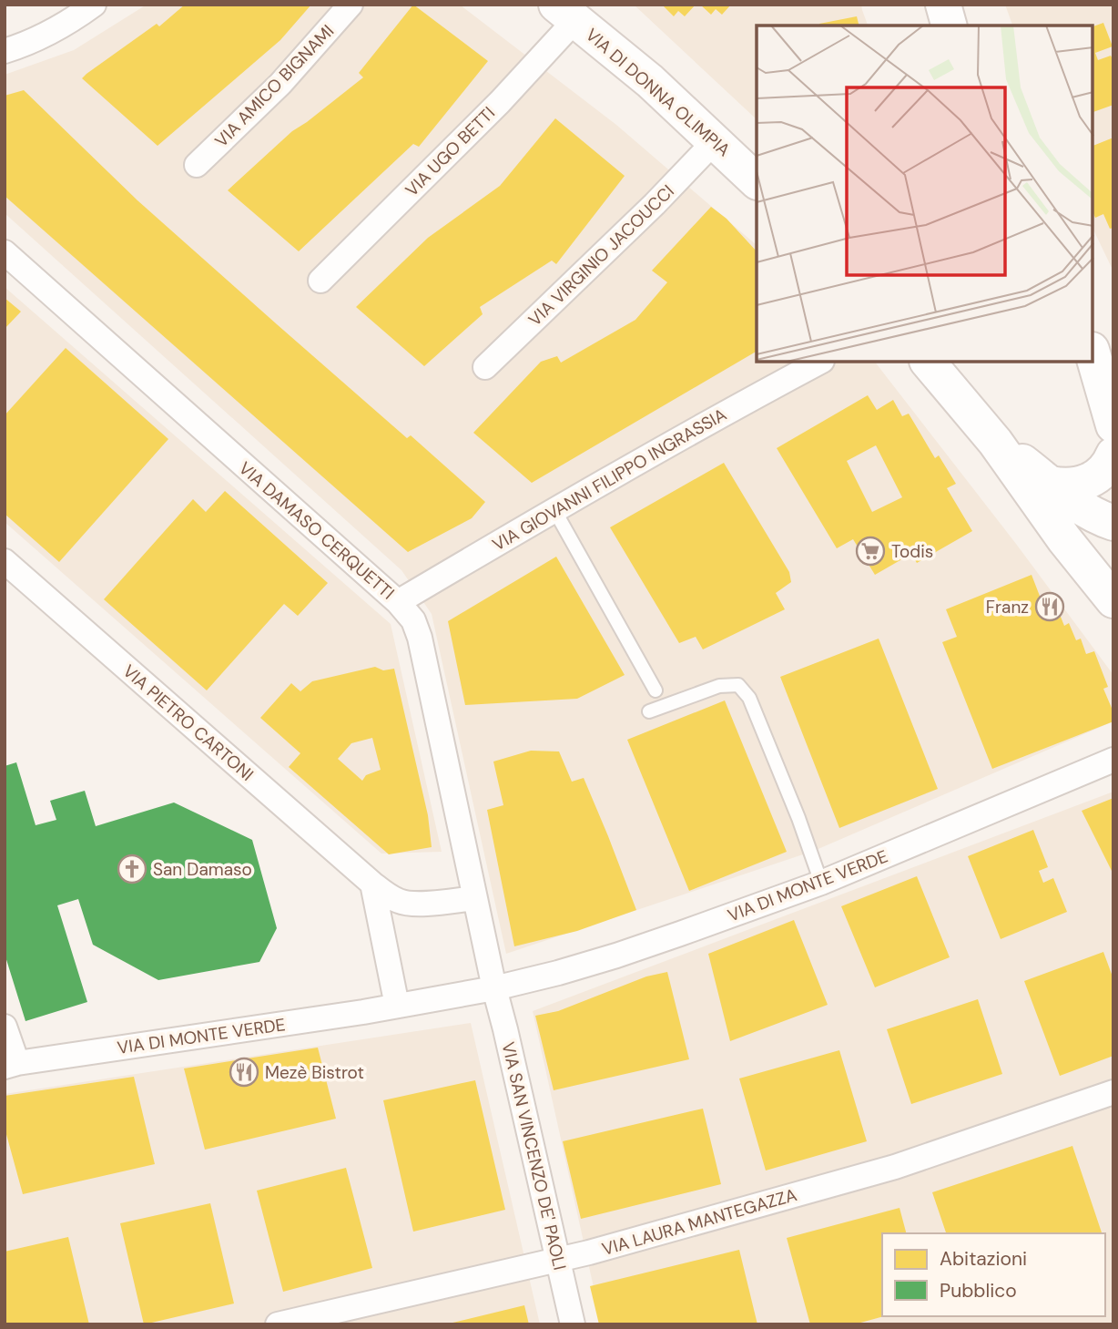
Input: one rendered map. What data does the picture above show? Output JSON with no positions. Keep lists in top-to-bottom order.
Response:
{
  "streets": {
    "street": [
      "VIA AMICO BIGNAMI",
      "VIA DI DONNA OLIMPIA",
      "VIA UGO BETTI",
      "VIA VIRGINIO JACOUCCI",
      "VIA GIOVANNI FILIPPO INGRASSIA",
      "VIA DAMASO CERQUETTI",
      "VIA PIETRO CARTONI",
      "VIA DI MONTE VERDE",
      "VIA SAN VINCENZO DE' PAOLI",
      "VIA LAURA MANTEGAZZA"
    ]
  },
  "crossings": [
    ["VIA DI DONNA OLIMPIA", "VIA UGO BETTI"],
    ["VIA DI DONNA OLIMPIA", "VIA VIRGINIO JACOUCCI"],
    ["VIA GIOVANNI FILIPPO INGRASSIA", "VIA DAMASO CERQUETTI"],
    ["VIA DAMASO CERQUETTI", "VIA PIETRO CARTONI"],
    ["VIA DAMASO CERQUETTI", "VIA DI MONTE VERDE"],
    ["VIA DAMASO CERQUETTI", "VIA SAN VINCENZO DE' PAOLI"],
    ["VIA DI MONTE VERDE", "VIA SAN VINCENZO DE' PAOLI"],
    ["VIA SAN VINCENZO DE' PAOLI", "VIA LAURA MANTEGAZZA"]
  ],
  "places": {
    "supermarket": ["Todis"],
    "restaurant": ["Franz", "Mezè Bistrot"],
    "church": ["San Damaso"]
  },
  "legend": ["Abitazioni", "Pubblico"]
}
